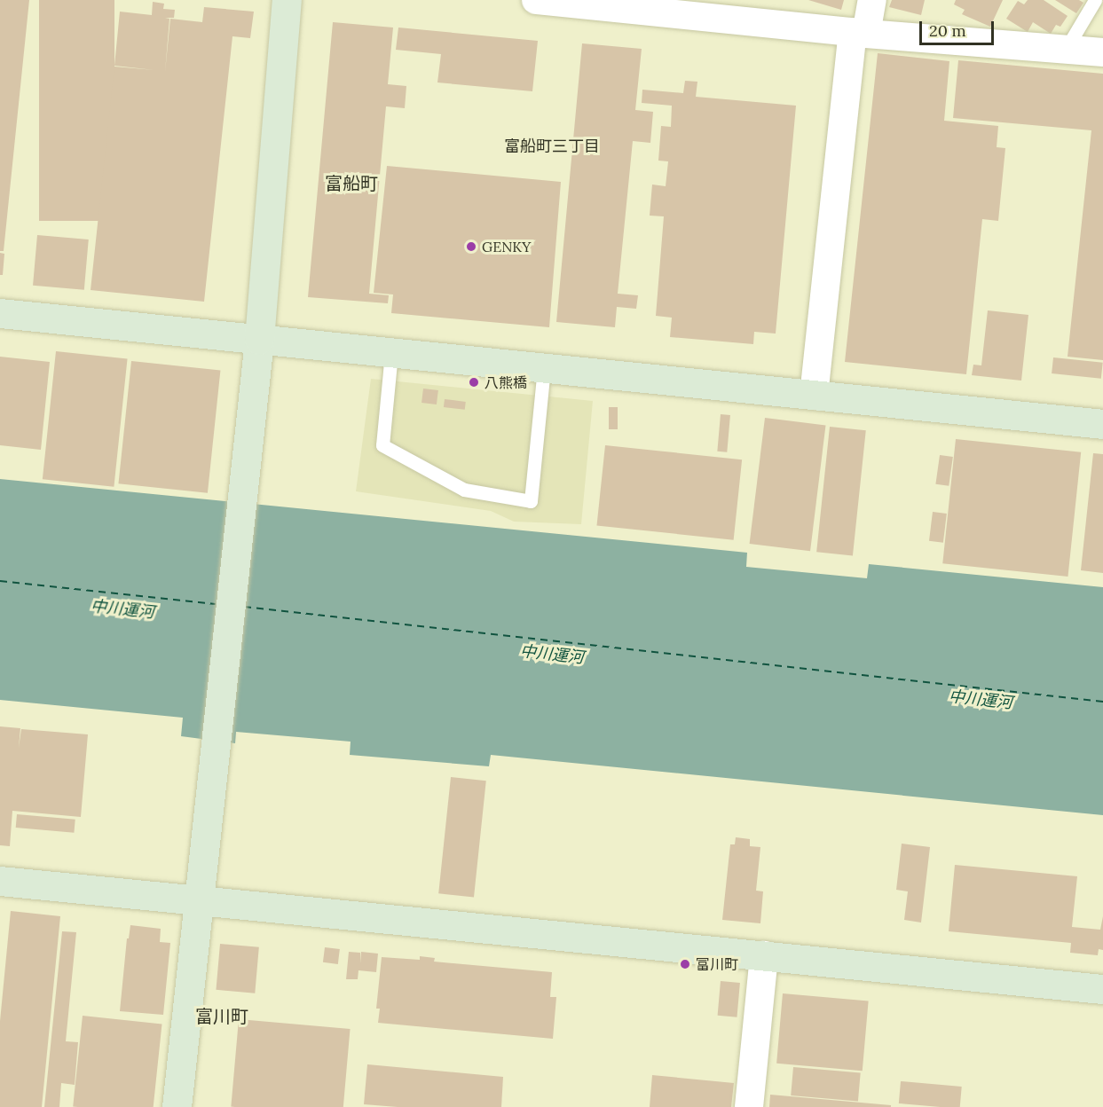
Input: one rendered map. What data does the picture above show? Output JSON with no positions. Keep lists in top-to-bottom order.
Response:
{
  "districts": ["富船町三丁目", "富船町", "富川町"],
  "water": ["中川運河"],
  "places": ["GENKY", "八熊橋", "富川町"],
  "scale_bar": "20 m"
}
